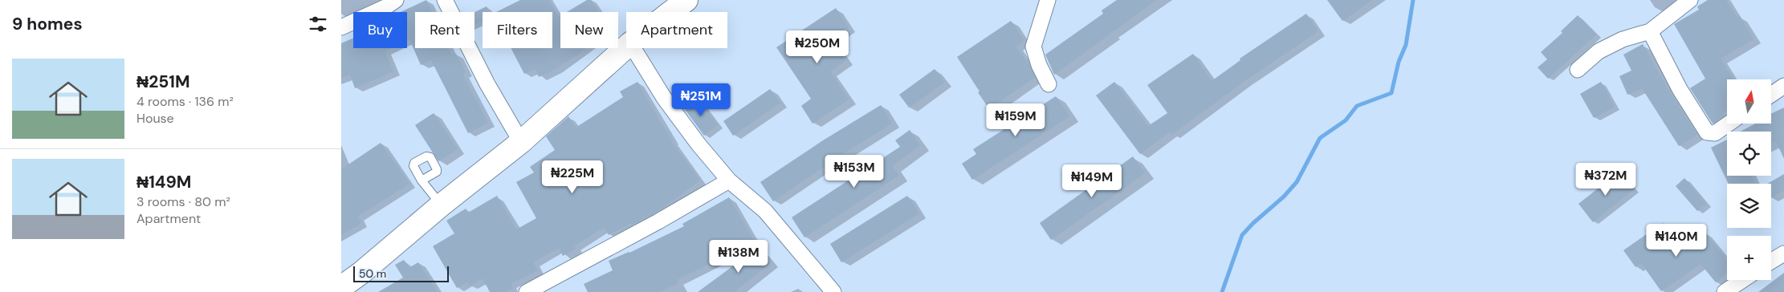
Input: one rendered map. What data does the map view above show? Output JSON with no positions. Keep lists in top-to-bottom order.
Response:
{
  "scale_bar": "50 m",
  "north": "top",
  "page": {
    "heading": "9 homes",
    "chip": [
      "Buy",
      "Rent",
      "Filters",
      "New",
      "Apartment"
    ],
    "price": [
      "₦250M",
      "₦251M",
      "₦159M",
      "₦153M",
      "₦225M",
      "₦372M",
      "₦149M",
      "₦140M",
      "₦138M"
    ],
    "list": [
      {
        "name": "₦251M",
        "note": "4 rooms · 136 m² · House"
      },
      {
        "name": "₦149M",
        "note": "3 rooms · 80 m² · Apartment"
      }
    ],
    "map_buttons": "+",
    "scale": "50 m"
  }
}
